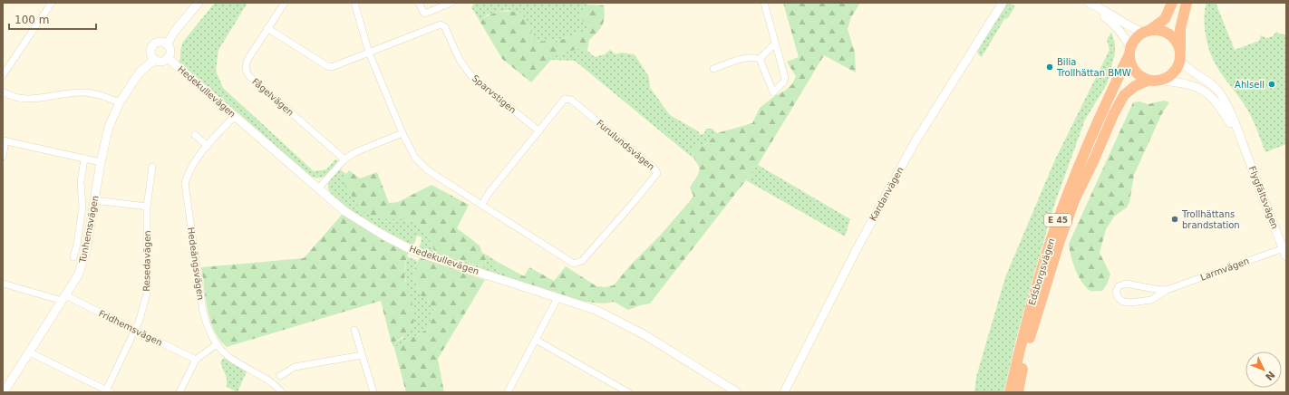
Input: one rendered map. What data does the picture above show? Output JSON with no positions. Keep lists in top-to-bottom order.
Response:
{
  "streets": {
    "highway": ["E 45", "Edsborgsvägen"],
    "street": [
      "Hedekullevägen",
      "Sparvstigen",
      "Fågelvägen",
      "Furulundsvägen",
      "Kardanvägen",
      "Flygfältsvägen",
      "Tunhemsvägen",
      "Resedavägen",
      "Hedeängsvägen",
      "Larmvägen",
      "Fridhemsvägen"
    ]
  },
  "crossings": [
    ["Hedekullevägen", "Tunhemsvägen"],
    ["Hedekullevägen", "Hedeängsvägen"],
    ["Sparvstigen", "Furulundsvägen"],
    ["Flygfältsvägen", "E 45"],
    ["Flygfältsvägen", "Larmvägen"],
    ["Flygfältsvägen", "Edsborgsvägen"],
    ["E 45", "Edsborgsvägen"],
    ["Tunhemsvägen", "Fridhemsvägen"],
    ["Resedavägen", "Fridhemsvägen"]
  ],
  "places": ["Bilia Trollhättan BMW", "Ahlsell", "Trollhättans brandstation"],
  "scale_bar": "100 m",
  "north": "bottom right"
}
